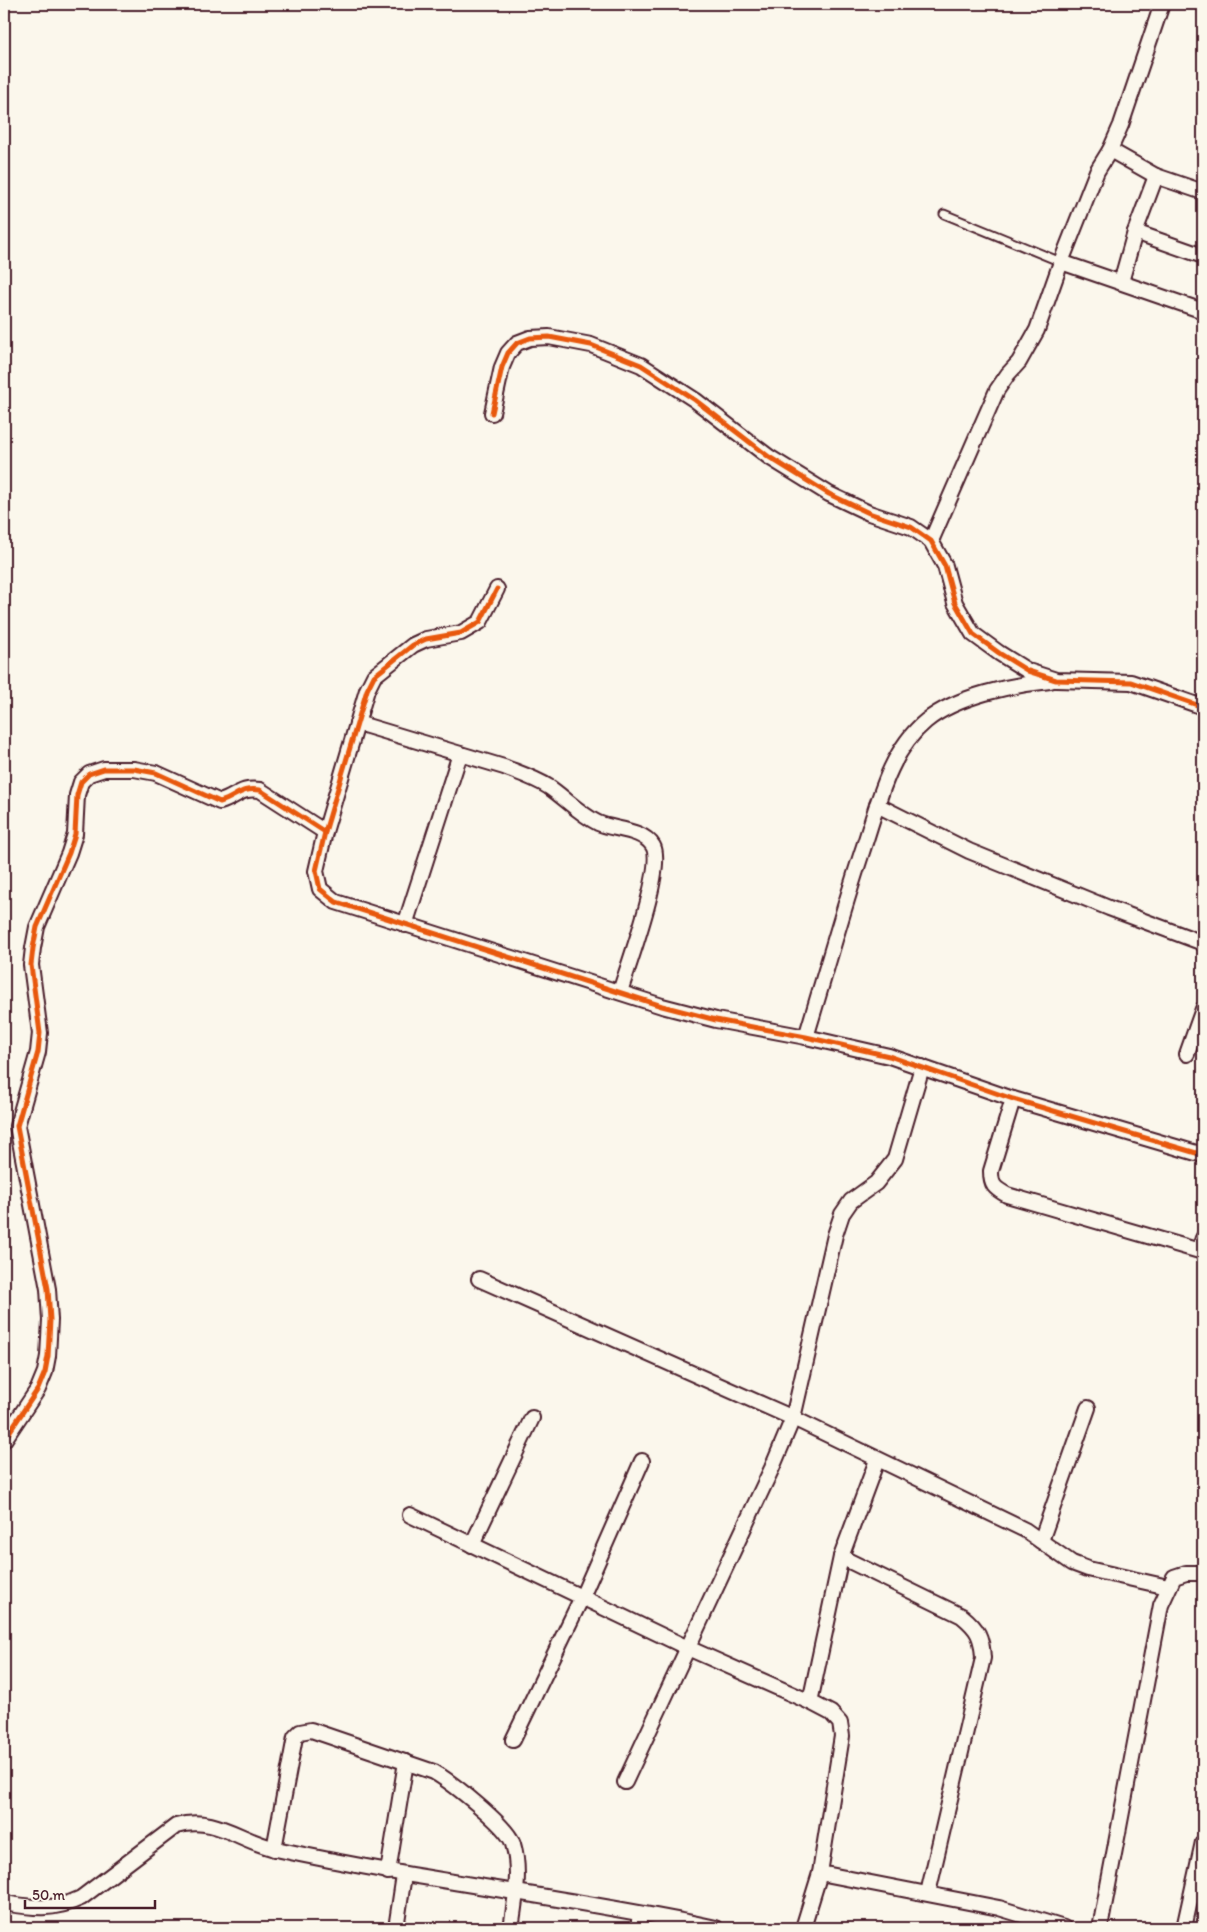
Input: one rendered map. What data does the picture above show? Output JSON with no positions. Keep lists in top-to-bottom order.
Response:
{
  "scale_bar": "50 m"
}
